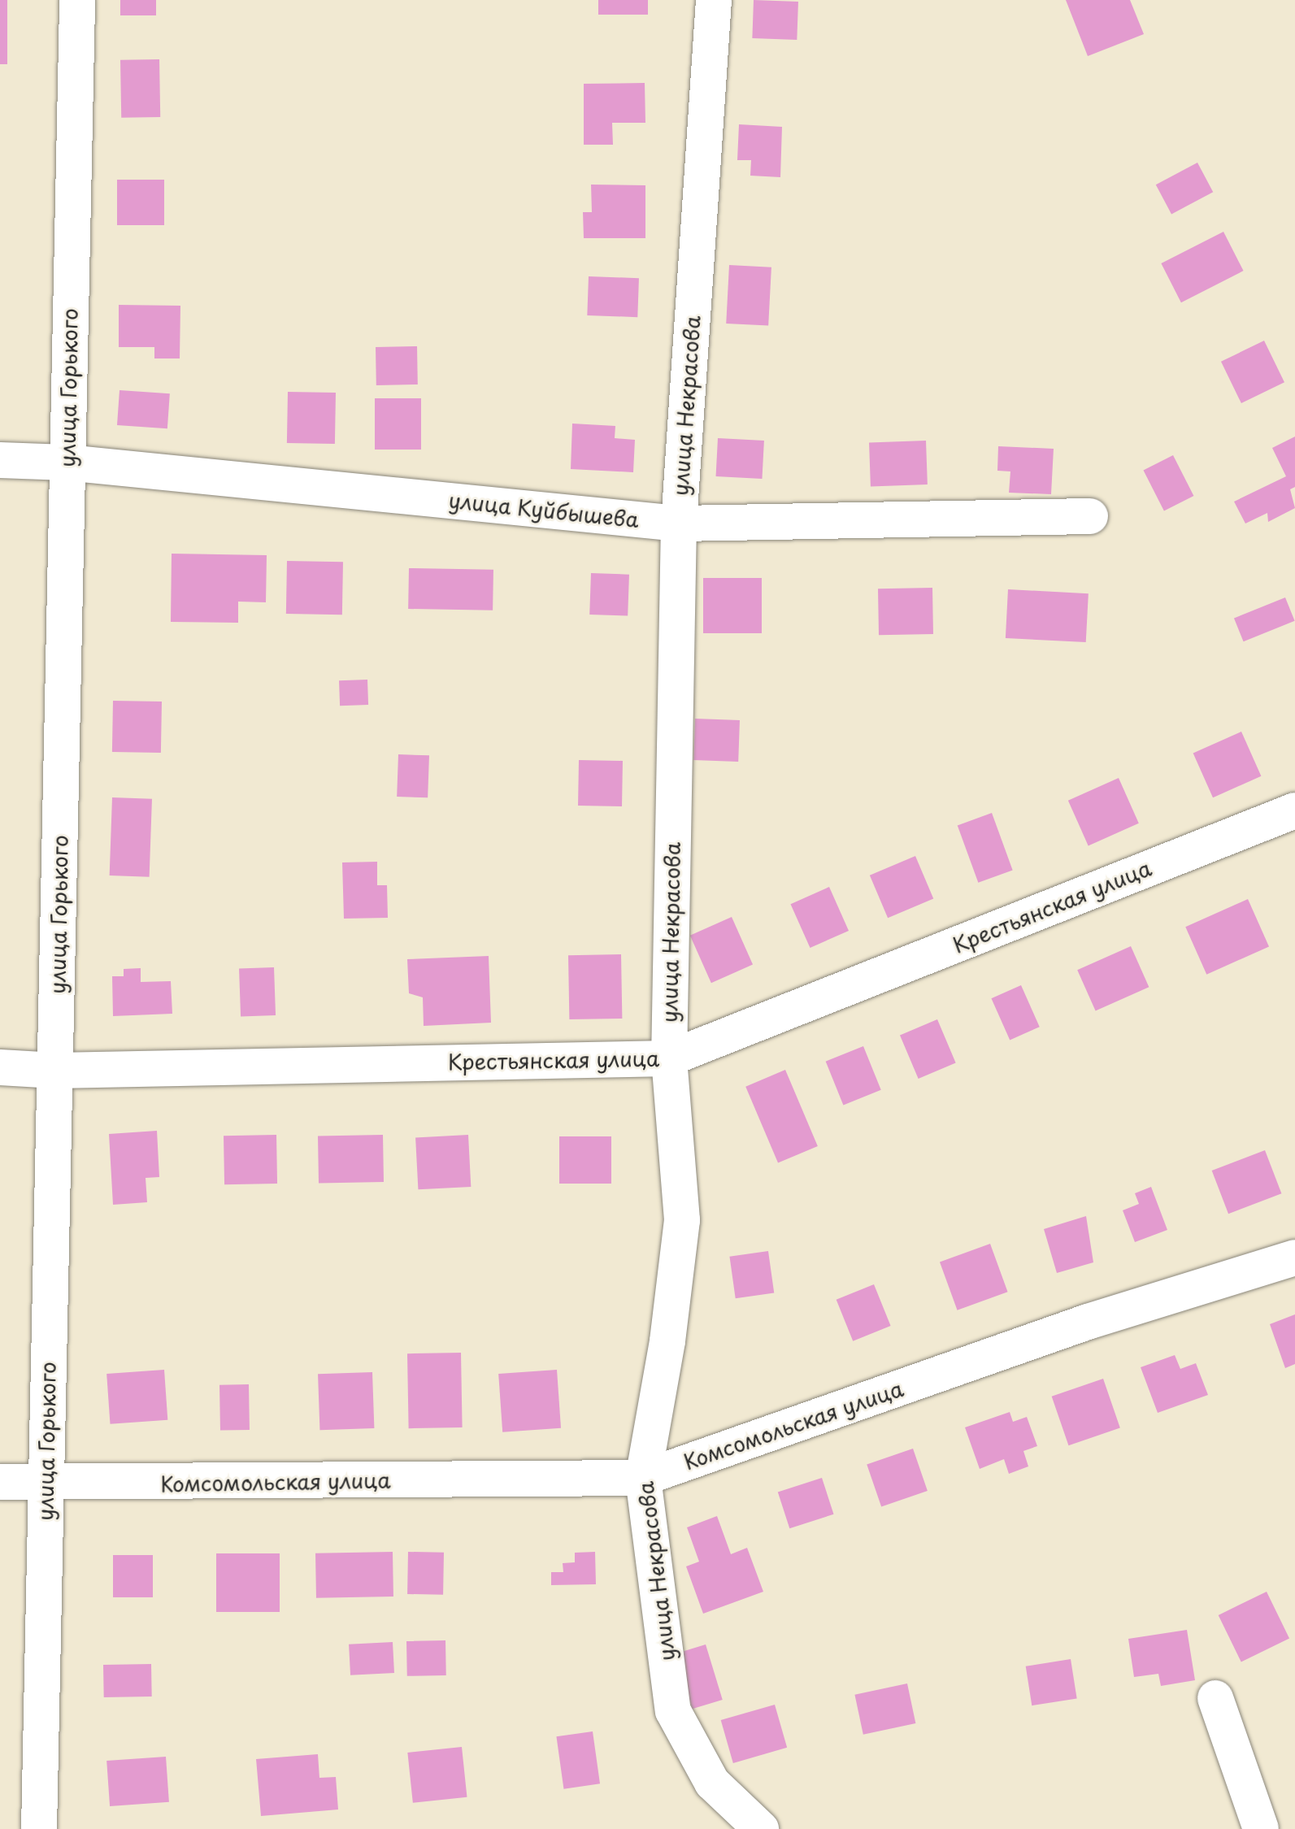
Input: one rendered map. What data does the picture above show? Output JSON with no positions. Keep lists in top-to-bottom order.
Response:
{
  "streets": {
    "street": [
      "улица Горького",
      "улица Некрасова",
      "улица Куйбышева",
      "Крестьянская улица",
      "Комсомольская улица"
    ]
  },
  "crossings": [
    ["улица Горького", "улица Куйбышева"],
    ["улица Горького", "Крестьянская улица"],
    ["улица Горького", "Комсомольская улица"],
    ["улица Некрасова", "улица Куйбышева"],
    ["улица Некрасова", "Крестьянская улица"],
    ["улица Некрасова", "Комсомольская улица"]
  ]
}
